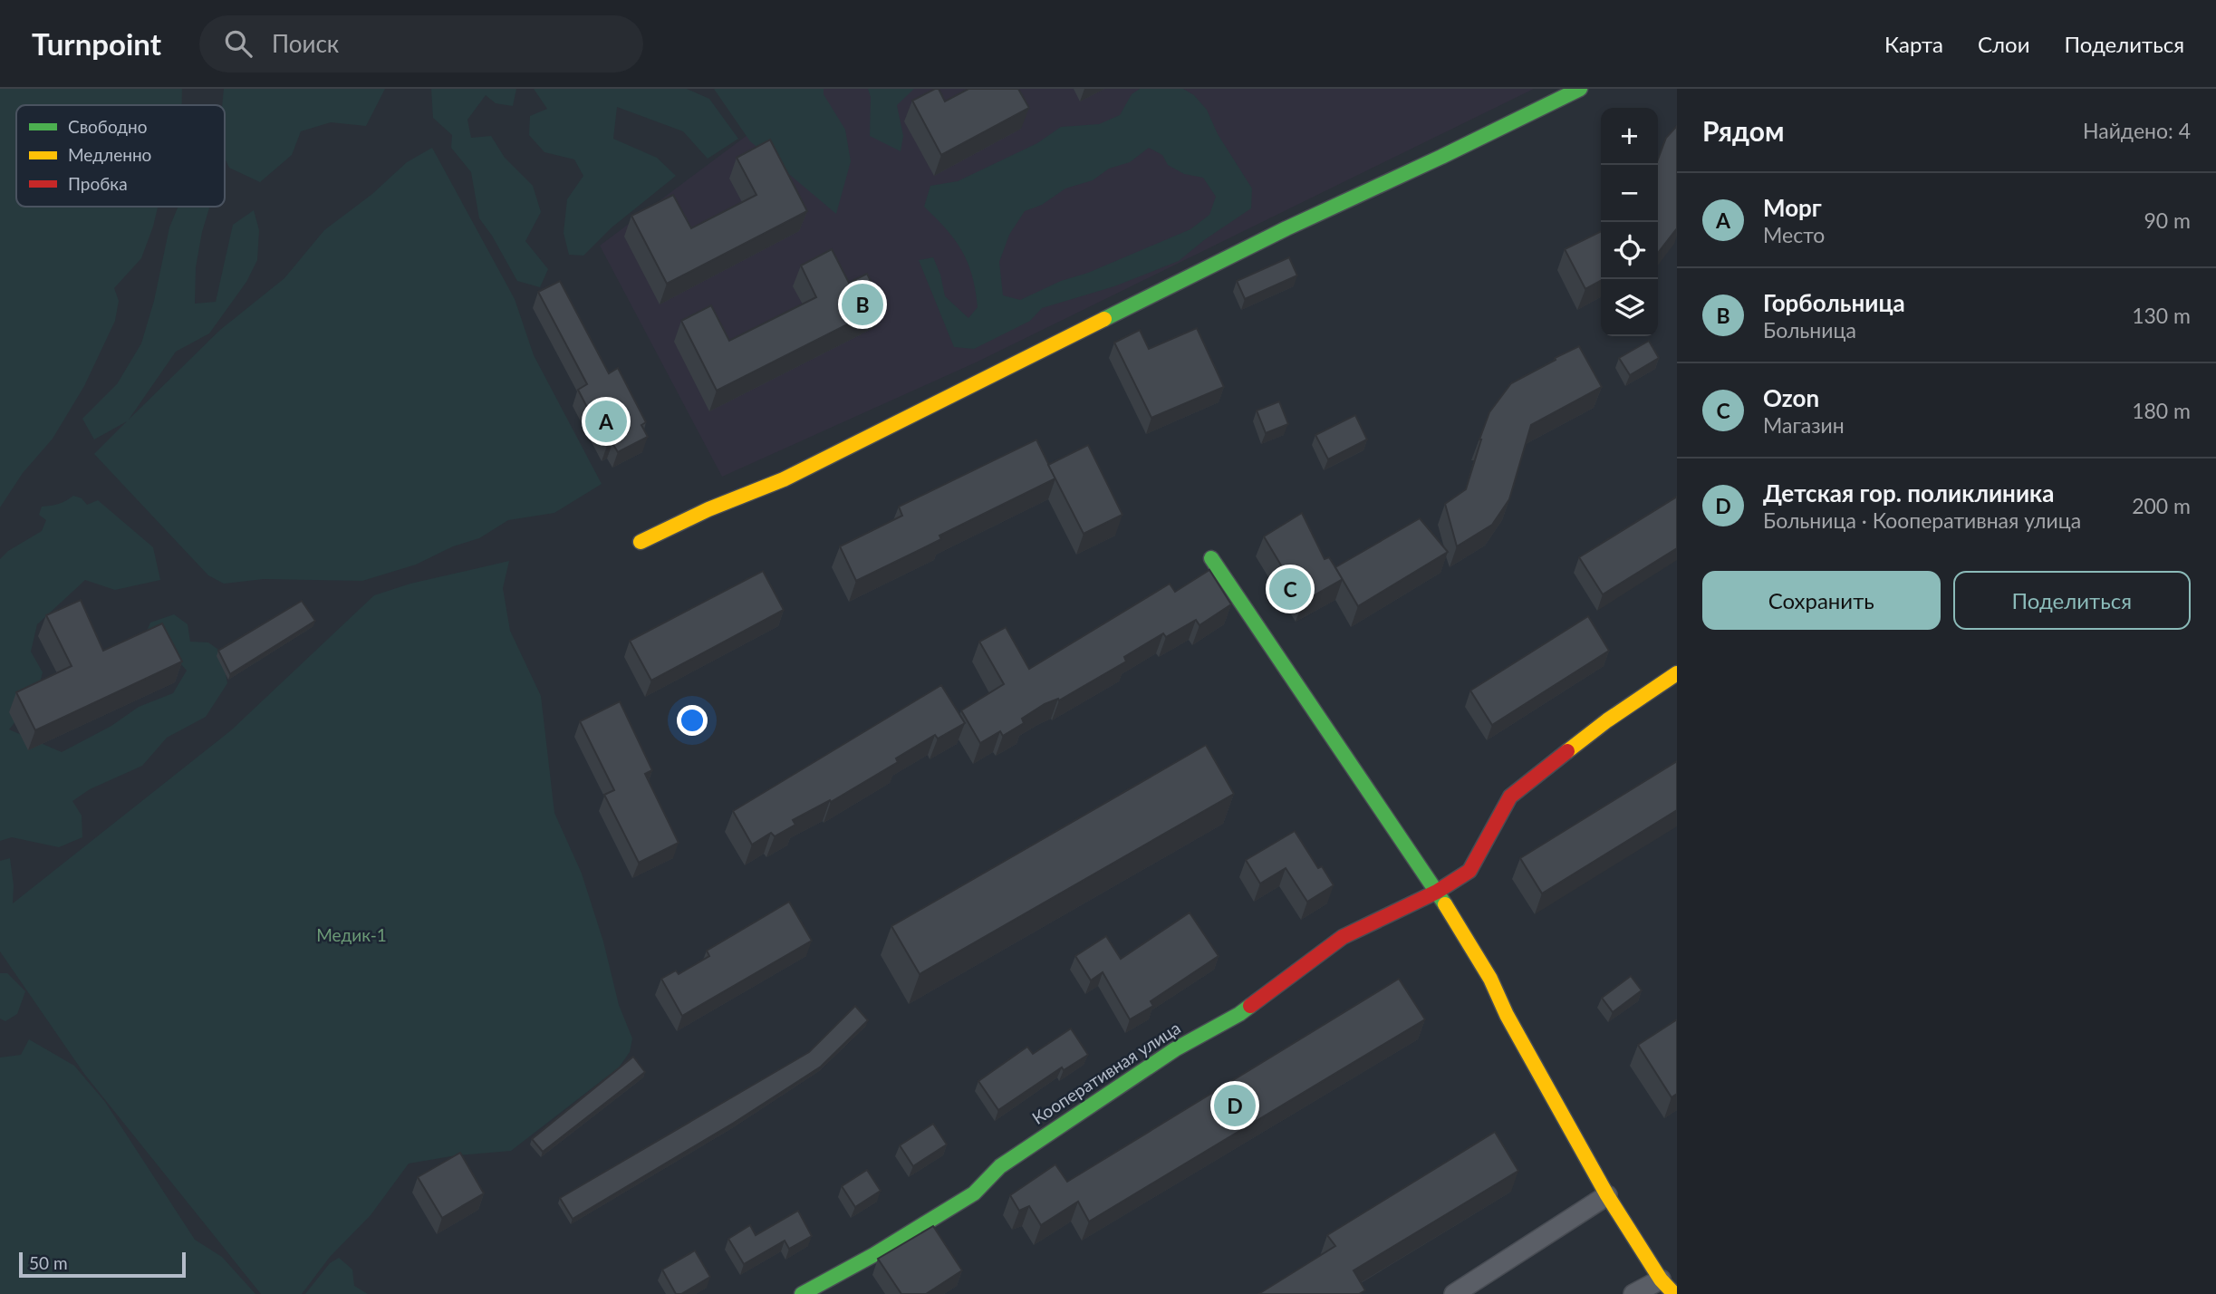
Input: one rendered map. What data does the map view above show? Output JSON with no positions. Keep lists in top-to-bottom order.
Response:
{
  "streets": {
    "street": ["Кооперативная улица"]
  },
  "parks": ["Медик-1"],
  "legend": ["Свободно", "Медленно", "Пробка"],
  "scale_bar": "50 m",
  "page": {
    "header": "Turnpoint",
    "search": "Поиск",
    "nav": ["Карта", "Слои", "Поделиться"],
    "heading": ["Рядом", "Найдено: 4"],
    "map_buttons": ["+", "−"],
    "list": [
      {
        "mark": "A",
        "name": "Морг",
        "note": "Место",
        "value": "90 m"
      },
      {
        "mark": "B",
        "name": "Горбольница",
        "note": "Больница",
        "value": "130 m"
      },
      {
        "mark": "C",
        "name": "Ozon",
        "note": "Магазин",
        "value": "180 m"
      },
      {
        "mark": "D",
        "name": "Детская гор. поликлиника",
        "note": "Больница · Кооперативная улица",
        "value": "200 m"
      }
    ],
    "pins": [
      "B",
      "A",
      "C",
      "D"
    ],
    "buttons": ["Сохранить", "Поделиться"],
    "scale": "50 m"
  }
}
